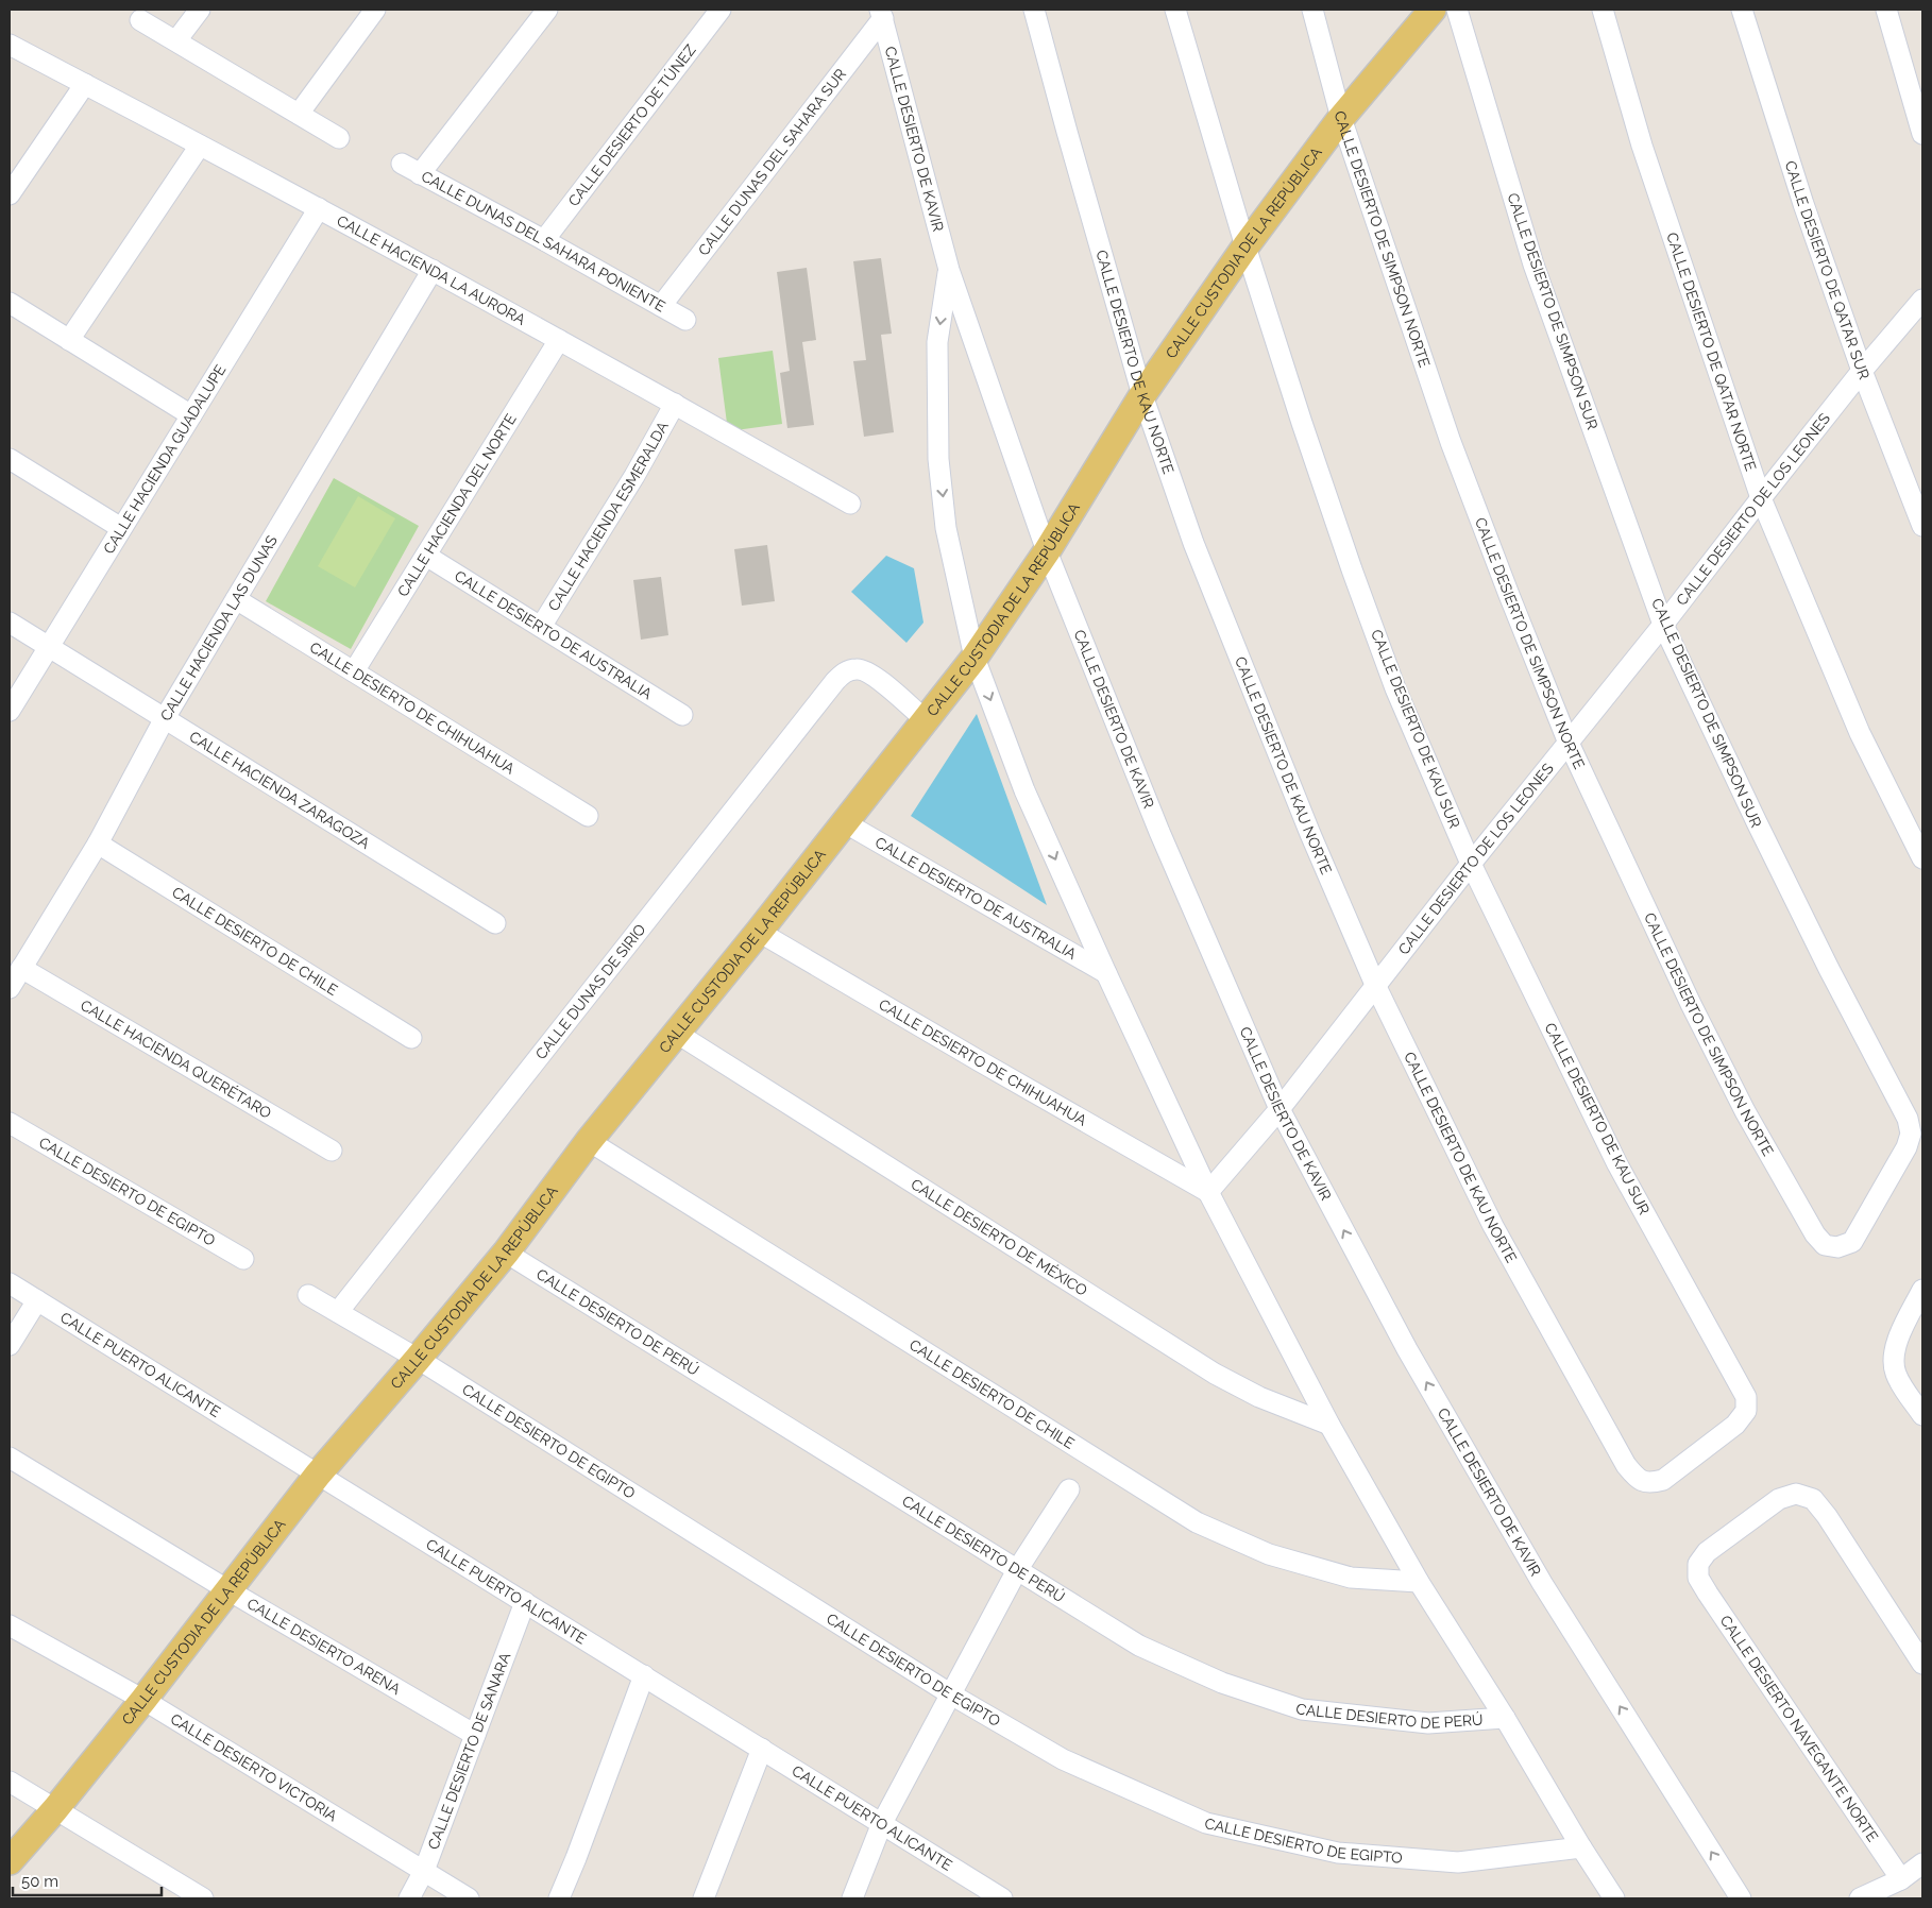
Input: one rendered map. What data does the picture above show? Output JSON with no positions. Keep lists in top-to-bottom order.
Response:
{
  "streets": {
    "main road": ["CALLE CUSTODIA DE LA REPÚBLICA"],
    "street": [
      "CALLE DESIERTO DE TÚNEZ",
      "CALLE DESIERTO DE KAVIR",
      "CALLE DUNAS DEL SAHARA SUR",
      "CALLE DESIERTO DE SIMPSON NORTE",
      "CALLE DUNAS DEL SAHARA PONIENTE",
      "CALLE DESIERTO DE QATAR SUR",
      "CALLE HACIENDA LA AURORA",
      "CALLE DESIERTO DE SIMPSON SUR",
      "CALLE DESIERTO DE QATAR NORTE",
      "CALLE DESIERTO DE KAU NORTE",
      "CALLE HACIENDA GUADALUPE",
      "CALLE HACIENDA DEL NORTE",
      "CALLE DESIERTO DE LOS LEONES",
      "CALLE HACIENDA ESMERALDA",
      "CALLE HACIENDA LAS DUNAS",
      "CALLE DESIERTO DE AUSTRALIA",
      "CALLE DESIERTO DE CHIHUAHUA",
      "CALLE DESIERTO DE KAU SUR",
      "CALLE HACIENDA ZARAGOZA",
      "CALLE DESIERTO DE CHILE",
      "CALLE DUNAS DE SIRIO",
      "CALLE HACIENDA QUERÉTARO",
      "CALLE DESIERTO DE EGIPTO",
      "CALLE DESIERTO DE MÉXICO",
      "CALLE DESIERTO DE PERÚ",
      "CALLE PUERTO ALICANTE",
      "CALLE DESIERTO ARENA",
      "CALLE DESIERTO NAVEGANTE NORTE",
      "CALLE DESIERTO DE SANARA",
      "CALLE DESIERTO VICTORIA"
    ]
  },
  "crossings": [
    ["CALLE DESIERTO DE TÚNEZ", "CALLE DUNAS DEL SAHARA PONIENTE"],
    ["CALLE DESIERTO DE KAVIR", "CALLE DUNAS DEL SAHARA SUR"],
    ["CALLE DESIERTO DE KAVIR", "CALLE CUSTODIA DE LA REPÚBLICA"],
    ["CALLE DESIERTO DE KAVIR", "CALLE DESIERTO DE LOS LEONES"],
    ["CALLE DESIERTO DE KAVIR", "CALLE DESIERTO DE AUSTRALIA"],
    ["CALLE DESIERTO DE KAVIR", "CALLE DESIERTO DE CHIHUAHUA"],
    ["CALLE DESIERTO DE KAVIR", "CALLE DESIERTO DE CHILE"],
    ["CALLE DESIERTO DE KAVIR", "CALLE DESIERTO DE EGIPTO"],
    ["CALLE DESIERTO DE KAVIR", "CALLE DESIERTO DE MÉXICO"],
    ["CALLE DESIERTO DE KAVIR", "CALLE DESIERTO DE PERÚ"],
    ["CALLE DUNAS DEL SAHARA SUR", "CALLE DUNAS DEL SAHARA PONIENTE"],
    ["CALLE DESIERTO DE SIMPSON NORTE", "CALLE CUSTODIA DE LA REPÚBLICA"],
    ["CALLE DESIERTO DE SIMPSON NORTE", "CALLE DESIERTO DE SIMPSON SUR"],
    ["CALLE DESIERTO DE SIMPSON NORTE", "CALLE DESIERTO DE LOS LEONES"],
    ["CALLE CUSTODIA DE LA REPÚBLICA", "CALLE DESIERTO DE KAU NORTE"],
    ["CALLE CUSTODIA DE LA REPÚBLICA", "CALLE DESIERTO DE AUSTRALIA"],
    ["CALLE CUSTODIA DE LA REPÚBLICA", "CALLE DESIERTO DE CHIHUAHUA"],
    ["CALLE CUSTODIA DE LA REPÚBLICA", "CALLE DESIERTO DE KAU SUR"],
    ["CALLE CUSTODIA DE LA REPÚBLICA", "CALLE DESIERTO DE CHILE"],
    ["CALLE CUSTODIA DE LA REPÚBLICA", "CALLE DUNAS DE SIRIO"],
    ["CALLE CUSTODIA DE LA REPÚBLICA", "CALLE DESIERTO DE EGIPTO"],
    ["CALLE CUSTODIA DE LA REPÚBLICA", "CALLE DESIERTO DE MÉXICO"],
    ["CALLE CUSTODIA DE LA REPÚBLICA", "CALLE DESIERTO DE PERÚ"],
    ["CALLE CUSTODIA DE LA REPÚBLICA", "CALLE PUERTO ALICANTE"],
    ["CALLE CUSTODIA DE LA REPÚBLICA", "CALLE DESIERTO ARENA"],
    ["CALLE CUSTODIA DE LA REPÚBLICA", "CALLE DESIERTO VICTORIA"],
    ["CALLE DESIERTO DE QATAR SUR", "CALLE DESIERTO DE LOS LEONES"],
    ["CALLE HACIENDA LA AURORA", "CALLE HACIENDA GUADALUPE"],
    ["CALLE HACIENDA LA AURORA", "CALLE HACIENDA DEL NORTE"],
    ["CALLE HACIENDA LA AURORA", "CALLE HACIENDA ESMERALDA"],
    ["CALLE HACIENDA LA AURORA", "CALLE HACIENDA LAS DUNAS"],
    ["CALLE DESIERTO DE SIMPSON SUR", "CALLE DESIERTO DE LOS LEONES"],
    ["CALLE DESIERTO DE QATAR NORTE", "CALLE DESIERTO DE LOS LEONES"],
    ["CALLE DESIERTO DE KAU NORTE", "CALLE DESIERTO DE LOS LEONES"],
    ["CALLE DESIERTO DE KAU NORTE", "CALLE DESIERTO DE KAU SUR"],
    ["CALLE HACIENDA GUADALUPE", "CALLE HACIENDA ZARAGOZA"],
    ["CALLE HACIENDA DEL NORTE", "CALLE DESIERTO DE AUSTRALIA"],
    ["CALLE HACIENDA DEL NORTE", "CALLE DESIERTO DE CHIHUAHUA"],
    ["CALLE DESIERTO DE LOS LEONES", "CALLE DESIERTO DE CHIHUAHUA"],
    ["CALLE DESIERTO DE LOS LEONES", "CALLE DESIERTO DE KAU SUR"],
    ["CALLE HACIENDA ESMERALDA", "CALLE DESIERTO DE AUSTRALIA"],
    ["CALLE HACIENDA LAS DUNAS", "CALLE DESIERTO DE CHIHUAHUA"],
    ["CALLE HACIENDA LAS DUNAS", "CALLE HACIENDA ZARAGOZA"],
    ["CALLE HACIENDA LAS DUNAS", "CALLE DESIERTO DE CHILE"],
    ["CALLE HACIENDA LAS DUNAS", "CALLE HACIENDA QUERÉTARO"],
    ["CALLE DUNAS DE SIRIO", "CALLE DESIERTO DE EGIPTO"],
    ["CALLE PUERTO ALICANTE", "CALLE DESIERTO DE SANARA"],
    ["CALLE DESIERTO ARENA", "CALLE DESIERTO DE SANARA"],
    ["CALLE DESIERTO DE SANARA", "CALLE DESIERTO VICTORIA"]
  ],
  "scale_bar": "50 m"
}
